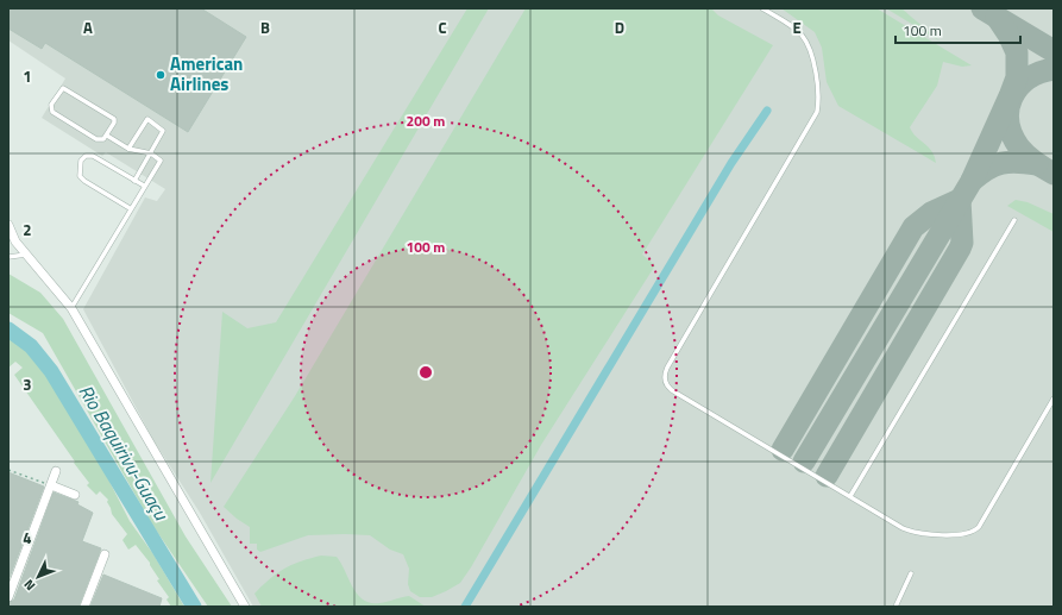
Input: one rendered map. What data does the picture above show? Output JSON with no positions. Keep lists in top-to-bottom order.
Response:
{
  "water": ["Rio Baquirivu-Guaçu"],
  "places": ["American Airlines"],
  "scale_bar": "100 m",
  "north": "bottom left",
  "grid": {
    "columns": [
      "A",
      "B",
      "C",
      "D",
      "E"
    ],
    "rows": [
      "1",
      "2",
      "3",
      "4"
    ]
  },
  "rings": ["200 m", "100 m"]
}
